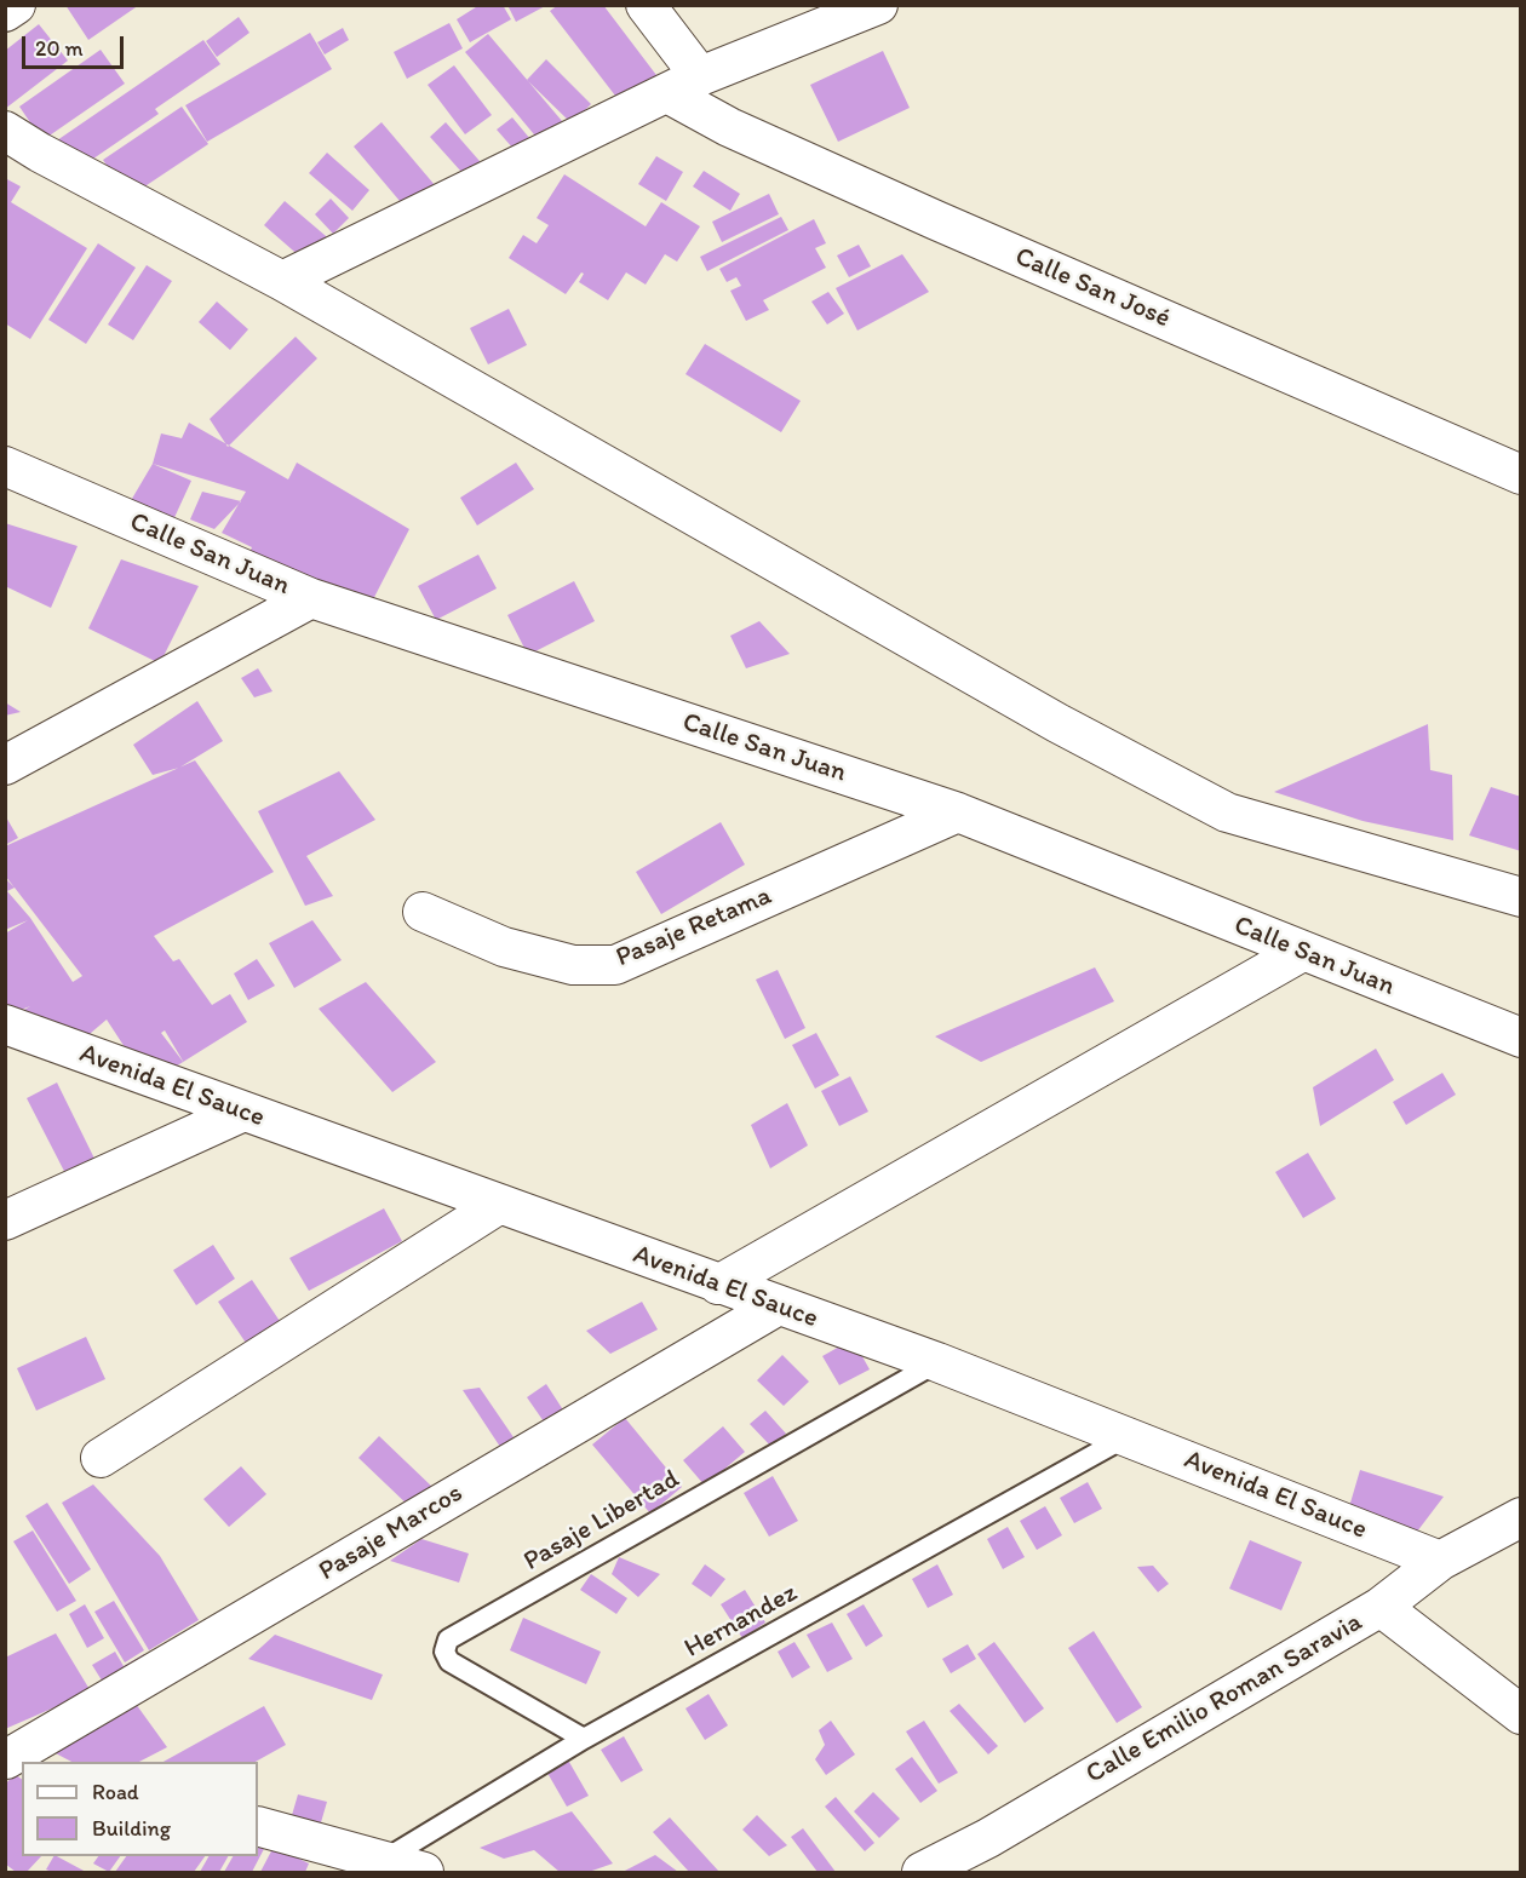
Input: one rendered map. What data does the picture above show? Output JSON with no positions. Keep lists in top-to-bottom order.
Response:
{
  "streets": {
    "street": [
      "Calle San José",
      "Calle San Juan",
      "Pasaje Retama",
      "Avenida El Sauce",
      "Pasaje Marcos",
      "Calle Emilio Roman Saravia"
    ],
    "lane": ["Pasaje Libertad", "Hernandez"]
  },
  "crossings": [
    ["Calle San Juan", "Pasaje Retama"],
    ["Avenida El Sauce", "Pasaje Libertad"],
    ["Avenida El Sauce", "Pasaje Marcos"],
    ["Avenida El Sauce", "Hernandez"],
    ["Avenida El Sauce", "Calle Emilio Roman Saravia"],
    ["Pasaje Libertad", "Hernandez"]
  ],
  "legend": ["Road", "Building"],
  "scale_bar": "20 m"
}
